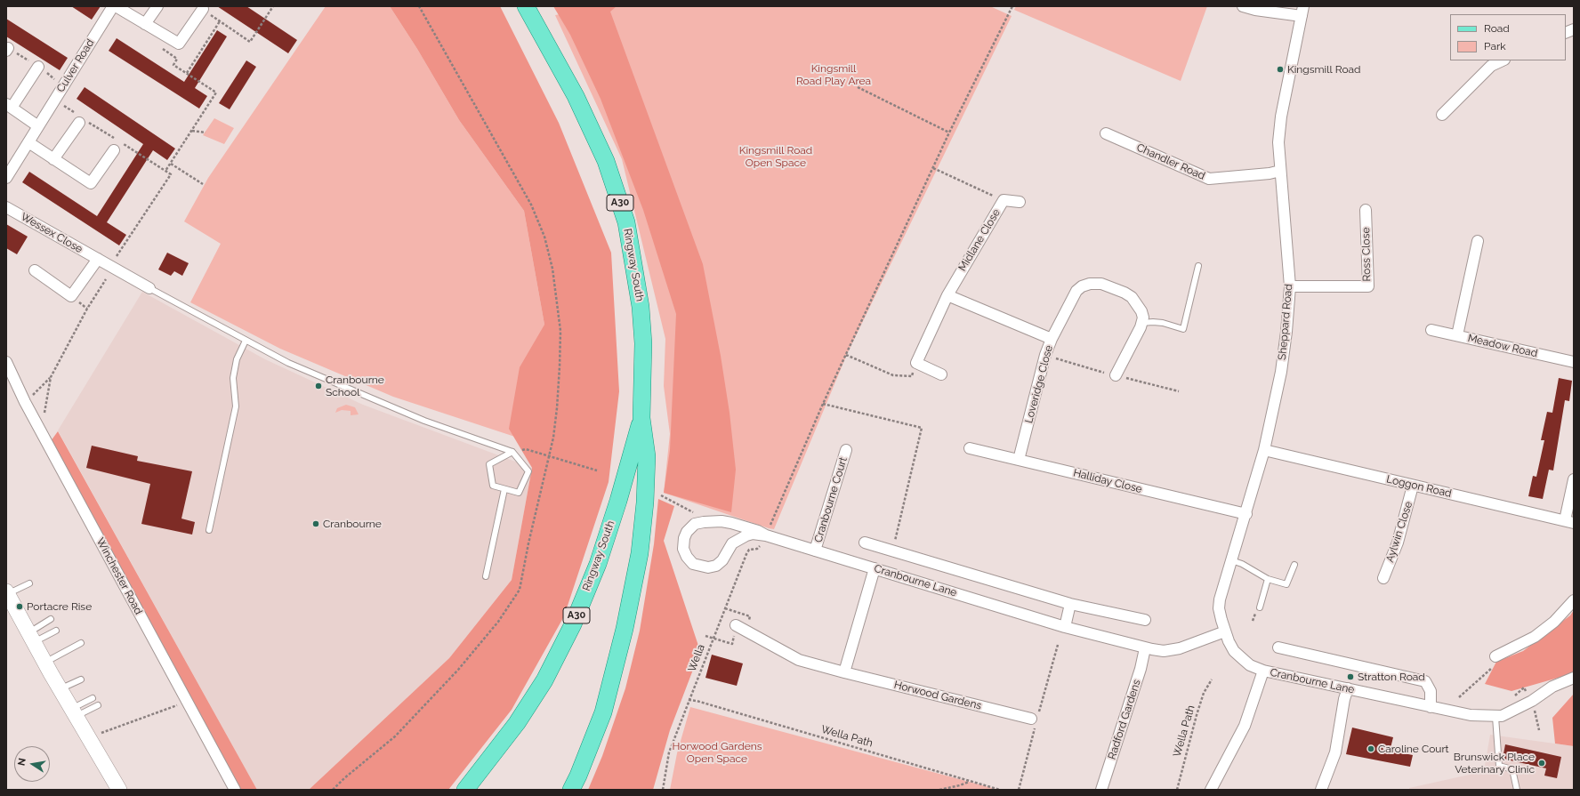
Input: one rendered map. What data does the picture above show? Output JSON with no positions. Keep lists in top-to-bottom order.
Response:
{
  "streets": {
    "main road": ["A30", "Ringway South"],
    "street": [
      "Culver Road",
      "Chandler Road",
      "Wessex Close",
      "Midlane Close",
      "Ross Close",
      "Sheppard Road",
      "Meadow Road",
      "Loveridge Close",
      "Halliday Close",
      "Loggon Road",
      "Cranbourne Court",
      "Aylwin Close",
      "Winchester Road",
      "Cranbourne Lane",
      "Horwood Gardens",
      "Radford Gardens"
    ],
    "path": ["Wella", "Wella Path"]
  },
  "crossings": [
    ["Chandler Road", "Sheppard Road"],
    ["Ross Close", "Sheppard Road"],
    ["Sheppard Road", "Halliday Close"],
    ["Sheppard Road", "Loggon Road"],
    ["Sheppard Road", "Cranbourne Lane"],
    ["Loveridge Close", "Halliday Close"],
    ["Loggon Road", "Aylwin Close"],
    ["Cranbourne Court", "Cranbourne Lane"],
    ["Cranbourne Lane", "Wella"],
    ["Cranbourne Lane", "Radford Gardens"],
    ["Wella", "Wella Path"]
  ],
  "parks": ["Kingsmill Road Play Area", "Kingsmill Road Open Space", "Horwood Gardens Open Space"],
  "places": [
    "Kingsmill Road",
    "Cranbourne School",
    "Cranbourne",
    "Portacre Rise",
    "Stratton Road",
    "Caroline Court",
    "Brunswick Place Veterinary Clinic"
  ],
  "legend": ["Road", "Park"],
  "north": "left"
}
